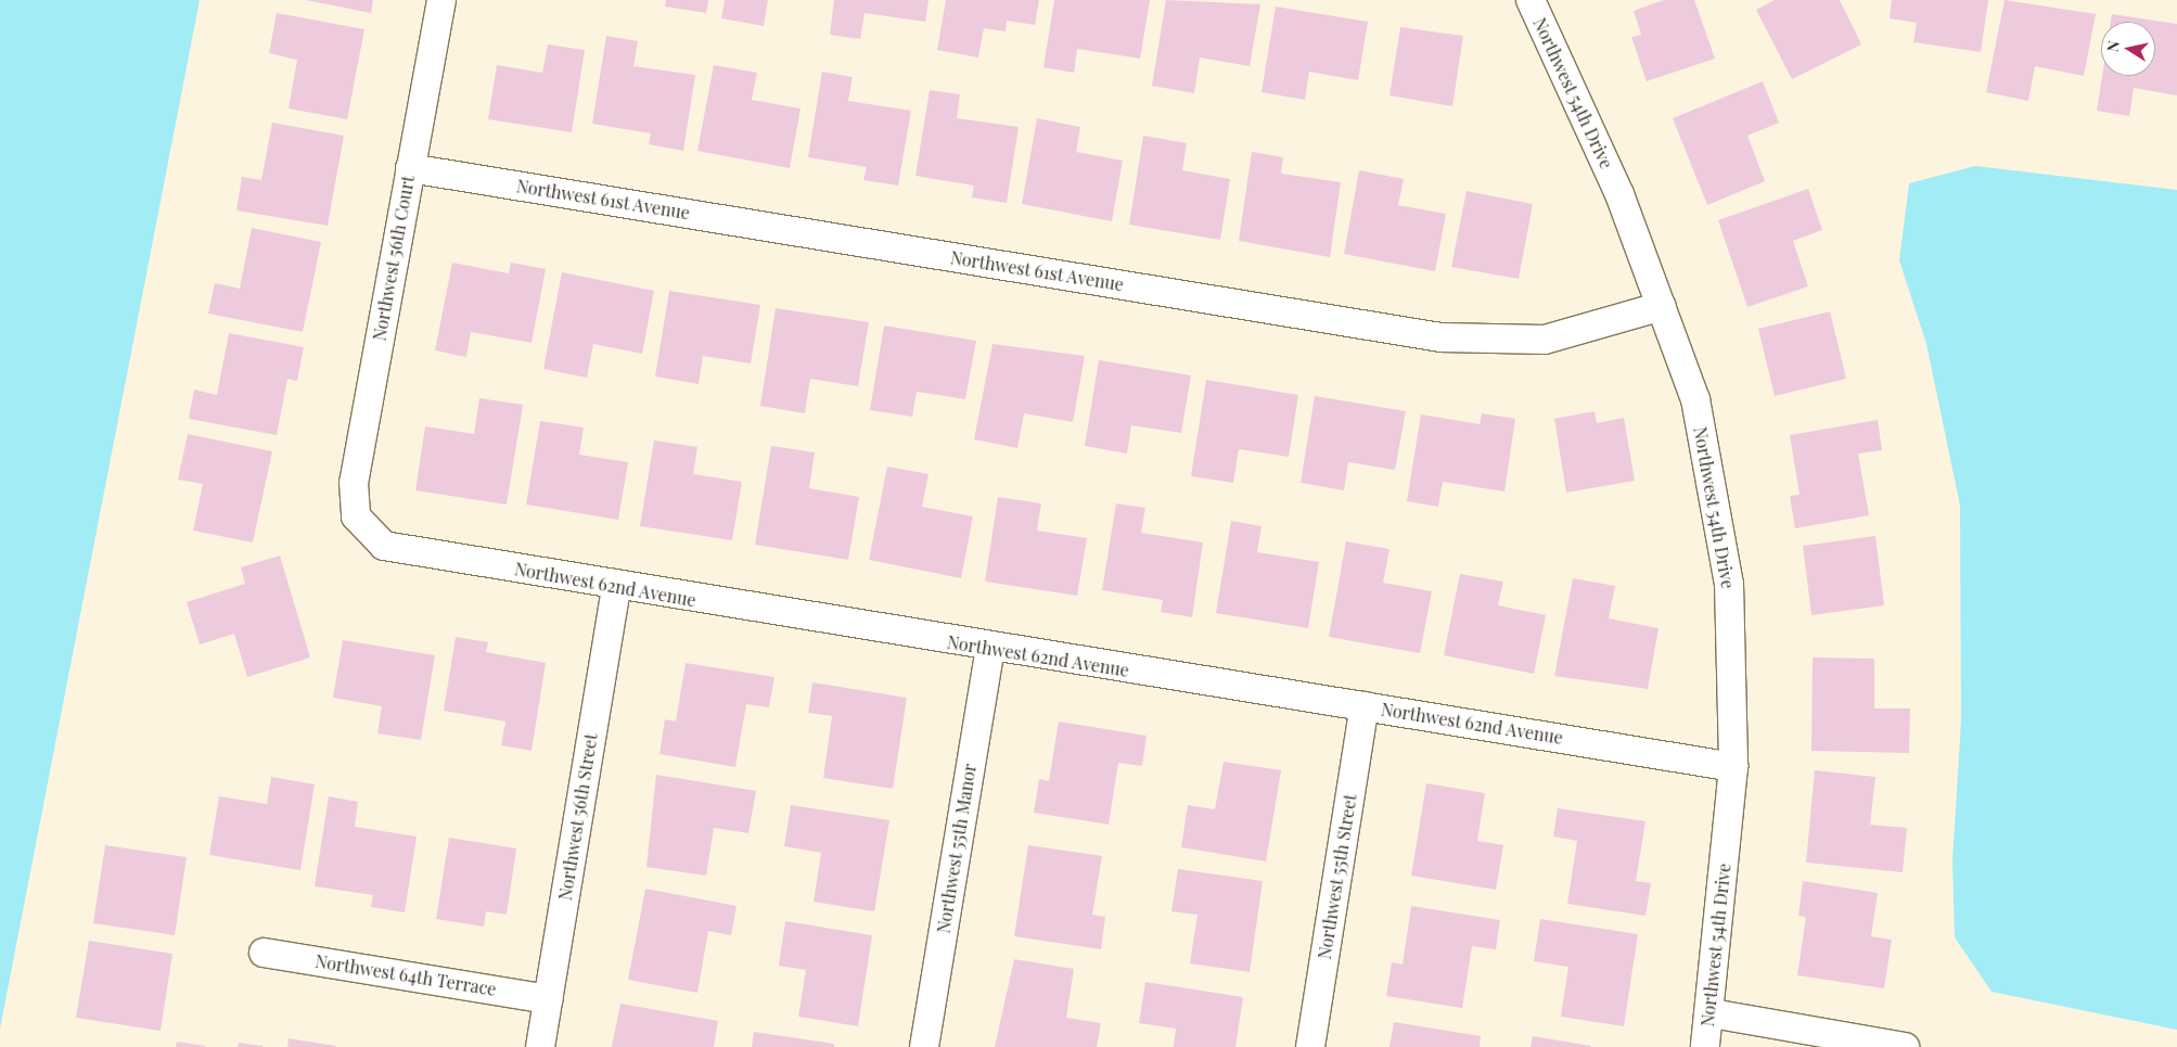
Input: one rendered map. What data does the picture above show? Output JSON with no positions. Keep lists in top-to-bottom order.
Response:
{
  "streets": {
    "street": [
      "Northwest 54th Drive",
      "Northwest 61st Avenue",
      "Northwest 56th Court",
      "Northwest 62nd Avenue",
      "Northwest 56th Street",
      "Northwest 55th Manor",
      "Northwest 55th Street",
      "Northwest 64th Terrace"
    ]
  },
  "crossings": [
    ["Northwest 54th Drive", "Northwest 61st Avenue"],
    ["Northwest 54th Drive", "Northwest 62nd Avenue"],
    ["Northwest 61st Avenue", "Northwest 56th Court"],
    ["Northwest 56th Court", "Northwest 62nd Avenue"],
    ["Northwest 62nd Avenue", "Northwest 56th Street"],
    ["Northwest 62nd Avenue", "Northwest 55th Manor"],
    ["Northwest 62nd Avenue", "Northwest 55th Street"],
    ["Northwest 56th Street", "Northwest 64th Terrace"]
  ],
  "north": "left"
}
